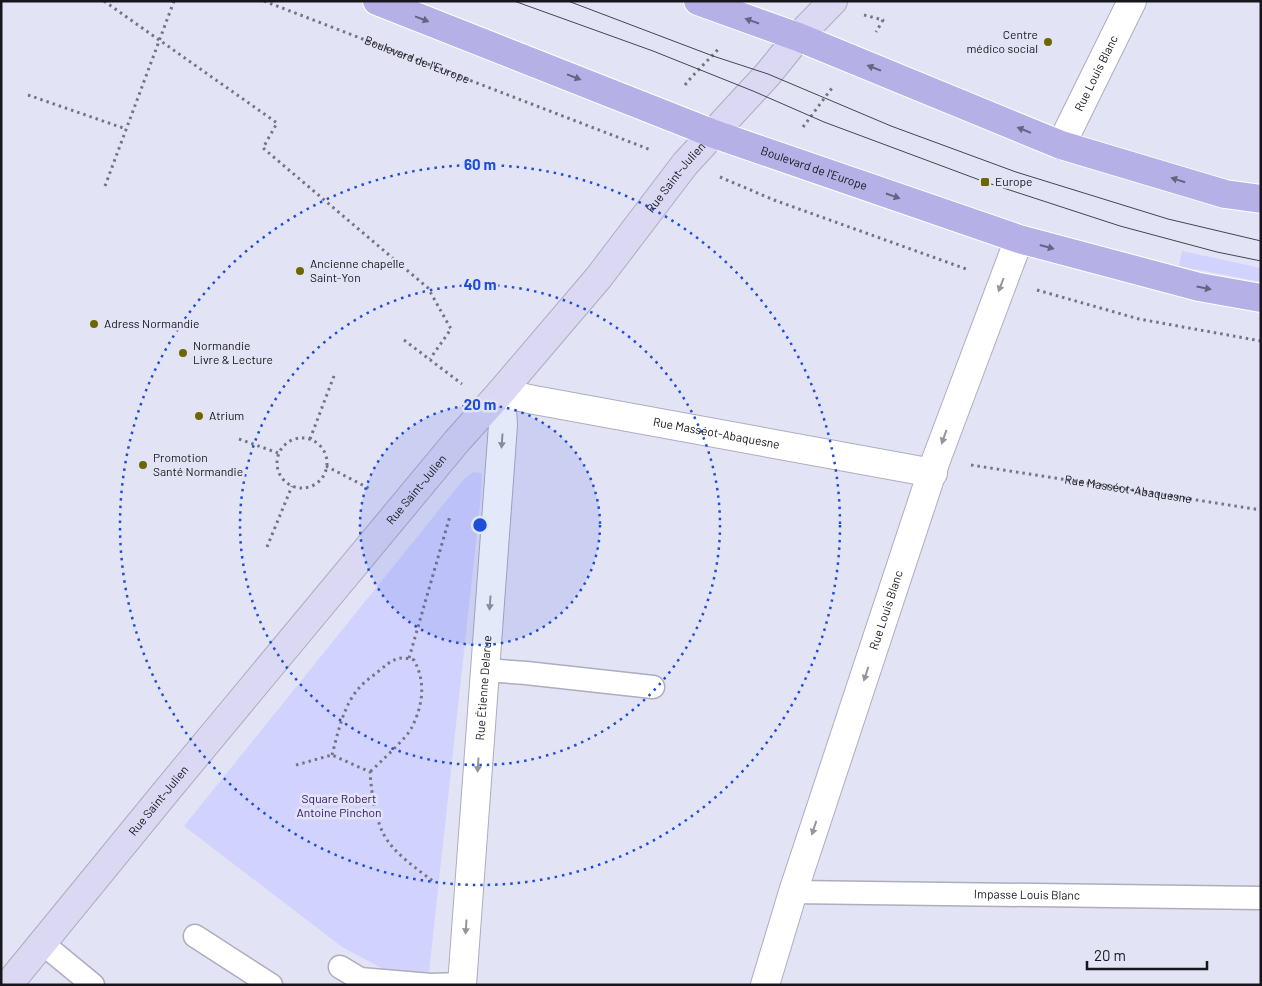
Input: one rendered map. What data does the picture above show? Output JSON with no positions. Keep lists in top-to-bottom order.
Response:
{
  "streets": {
    "main road": ["Boulevard de l'Europe"],
    "street": [
      "Rue Louis Blanc",
      "Rue Saint-Julien",
      "Rue Masséot-Abaquesne",
      "Rue Étienne Delarue"
    ],
    "lane": ["Impasse Louis Blanc"]
  },
  "crossings": [
    ["Boulevard de l'Europe", "Rue Louis Blanc"],
    ["Boulevard de l'Europe", "Rue Saint-Julien"],
    ["Rue Louis Blanc", "Rue Masséot-Abaquesne"],
    ["Rue Louis Blanc", "Impasse Louis Blanc"],
    ["Rue Saint-Julien", "Rue Masséot-Abaquesne"],
    ["Rue Saint-Julien", "Rue Étienne Delarue"],
    ["Rue Masséot-Abaquesne", "Rue Étienne Delarue"]
  ],
  "one_way": ["Rue Louis Blanc", "Rue Étienne Delarue"],
  "parks": ["Square Robert Antoine Pinchon"],
  "places": {
    "other": [
      "Centre médico social",
      "Ancienne chapelle Saint-Yon",
      "Adress Normandie",
      "Normandie Livre & Lecture",
      "Atrium",
      "Promotion Santé Normandie"
    ],
    "transit": ["Europe"]
  },
  "scale_bar": "20 m",
  "rings": ["60 m", "40 m", "20 m"]
}
